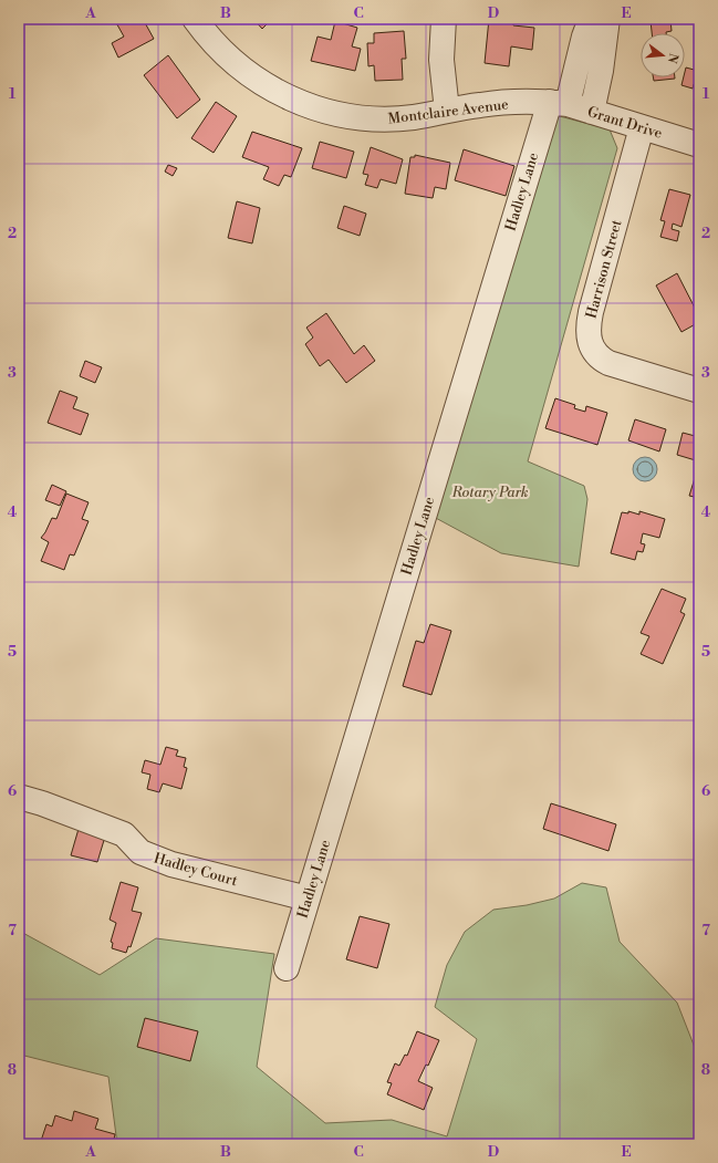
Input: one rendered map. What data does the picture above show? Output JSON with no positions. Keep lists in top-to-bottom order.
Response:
{
  "streets": {
    "street": [
      "Montclaire Avenue",
      "Grant Drive",
      "Hadley Lane",
      "Harrison Street",
      "Hadley Court"
    ]
  },
  "crossings": [
    ["Montclaire Avenue", "Grant Drive"],
    ["Montclaire Avenue", "Hadley Lane"],
    ["Grant Drive", "Hadley Lane"],
    ["Grant Drive", "Harrison Street"],
    ["Hadley Lane", "Hadley Court"]
  ],
  "parks": ["Rotary Park"],
  "north": "right",
  "grid": {
    "columns": [
      "A",
      "B",
      "C",
      "D",
      "E"
    ],
    "rows": [
      "1",
      "2",
      "3",
      "4",
      "5",
      "6",
      "7",
      "8"
    ]
  }
}
